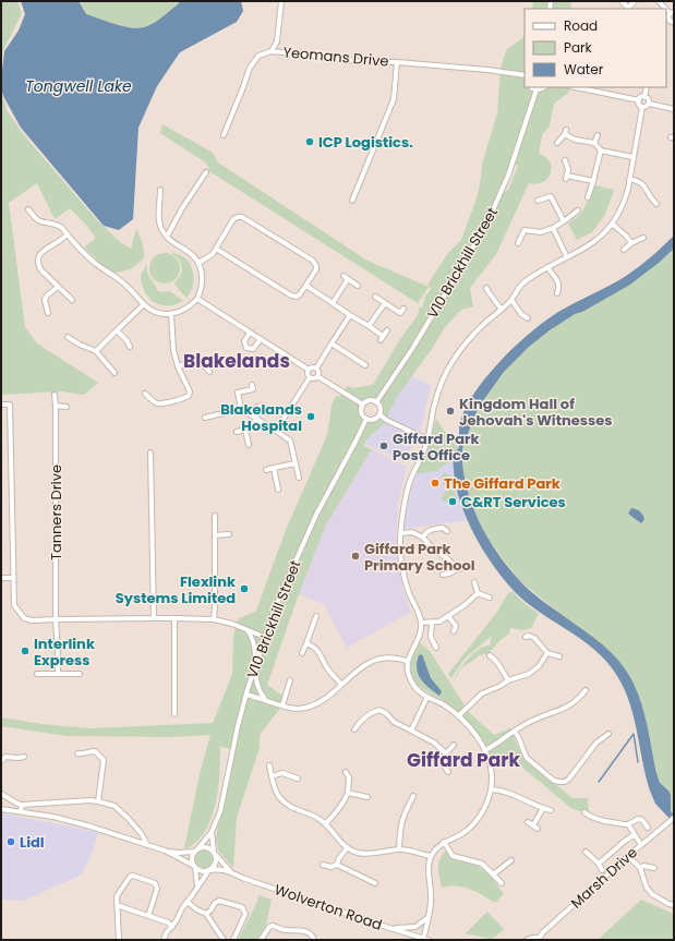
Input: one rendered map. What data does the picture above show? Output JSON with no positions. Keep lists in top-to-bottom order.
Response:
{
  "streets": {
    "street": [
      "Yeomans Drive",
      "V10 Brickhill Street",
      "Tanners Drive",
      "Marsh Drive",
      "Wolverton Road"
    ]
  },
  "crossings": [
    ["V10 Brickhill Street", "Wolverton Road"]
  ],
  "districts": ["Blakelands", "Giffard Park"],
  "water": ["Tongwell Lake"],
  "places": [
    "ICP Logistics.",
    "Kingdom Hall of Jehovah's Witnesses",
    "Blakelands Hospital",
    "Giffard Park Post Office",
    "The Giffard Park",
    "C&RT Services",
    "Giffard Park Primary School",
    "Flexlink Systems Limited",
    "Interlink Express",
    "Lidl"
  ],
  "legend": ["Road", "Park", "Water"]
}
